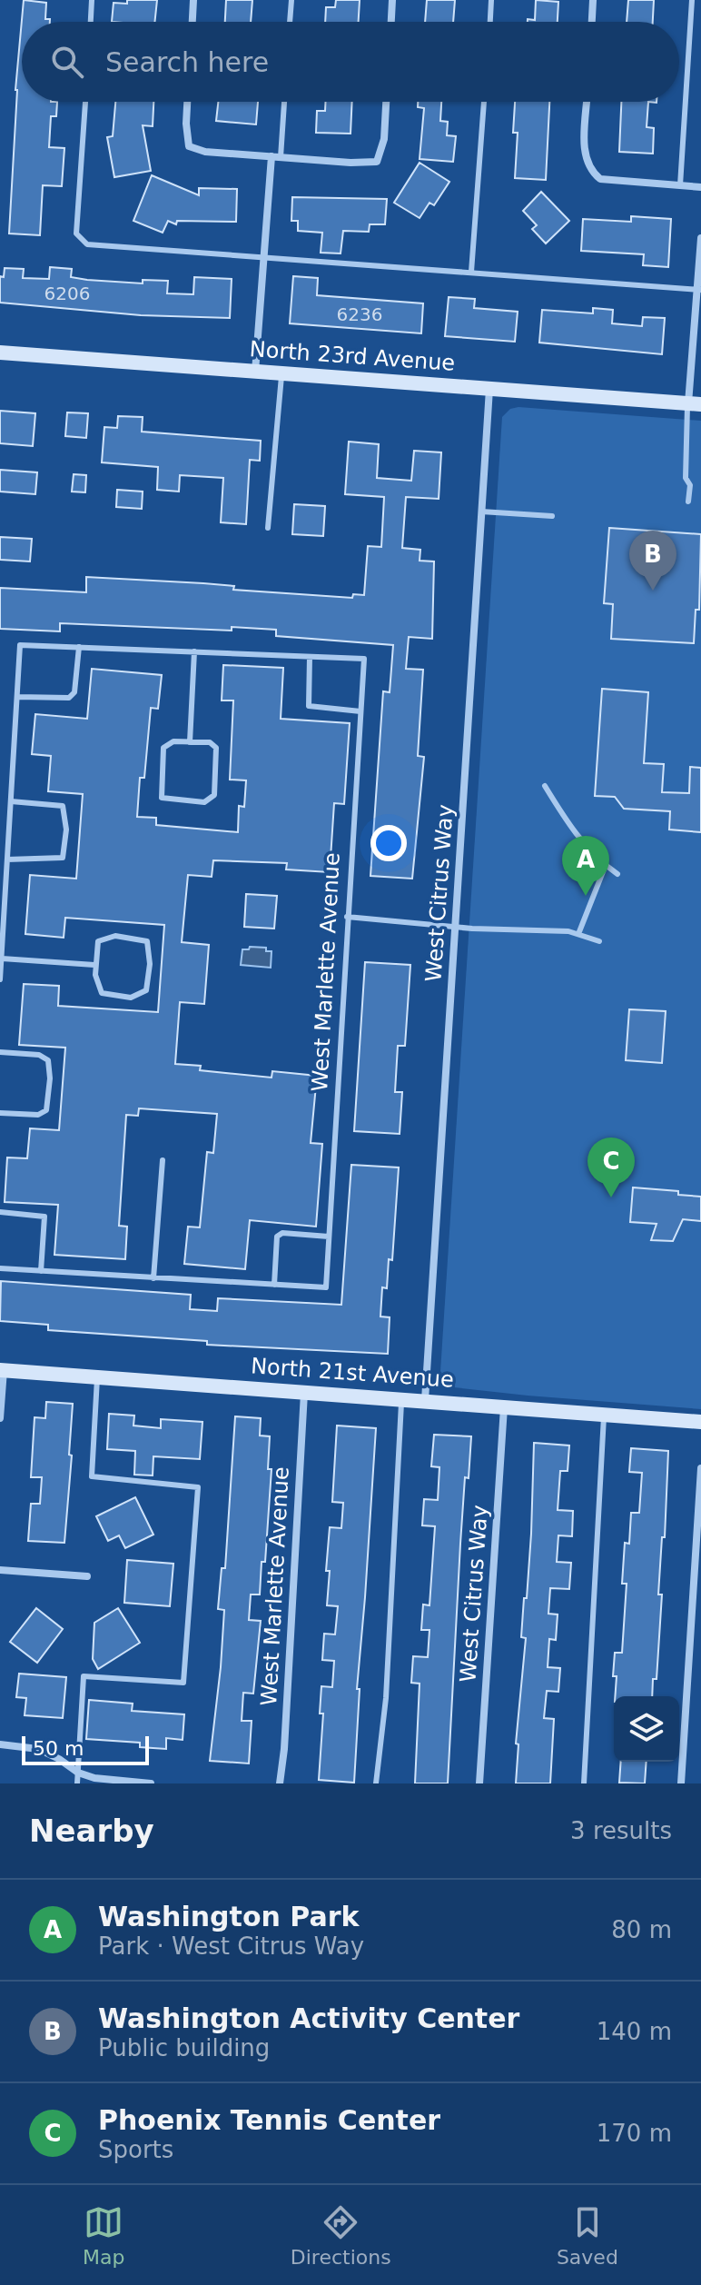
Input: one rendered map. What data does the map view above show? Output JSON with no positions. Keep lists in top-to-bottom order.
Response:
{
  "streets": {
    "street": [
      "North 23rd Avenue",
      "West Citrus Way",
      "West Marlette Avenue",
      "North 21st Avenue"
    ]
  },
  "crossings": [
    ["North 23rd Avenue", "West Citrus Way"],
    ["West Citrus Way", "North 21st Avenue"],
    ["West Marlette Avenue", "North 21st Avenue"]
  ],
  "house_numbers": ["6206", "6236"],
  "scale_bar": "50 m",
  "page": {
    "search": "Search here",
    "pins": ["B", "A", "C"],
    "scale": "50 m",
    "heading": ["Nearby", "3 results"],
    "list": [
      {
        "mark": "A",
        "name": "Washington Park",
        "note": "Park · West Citrus Way",
        "value": "80 m"
      },
      {
        "mark": "B",
        "name": "Washington Activity Center",
        "note": "Public building",
        "value": "140 m"
      },
      {
        "mark": "C",
        "name": "Phoenix Tennis Center",
        "note": "Sports",
        "value": "170 m"
      }
    ],
    "nav": ["Map", "Directions", "Saved"]
  }
}
